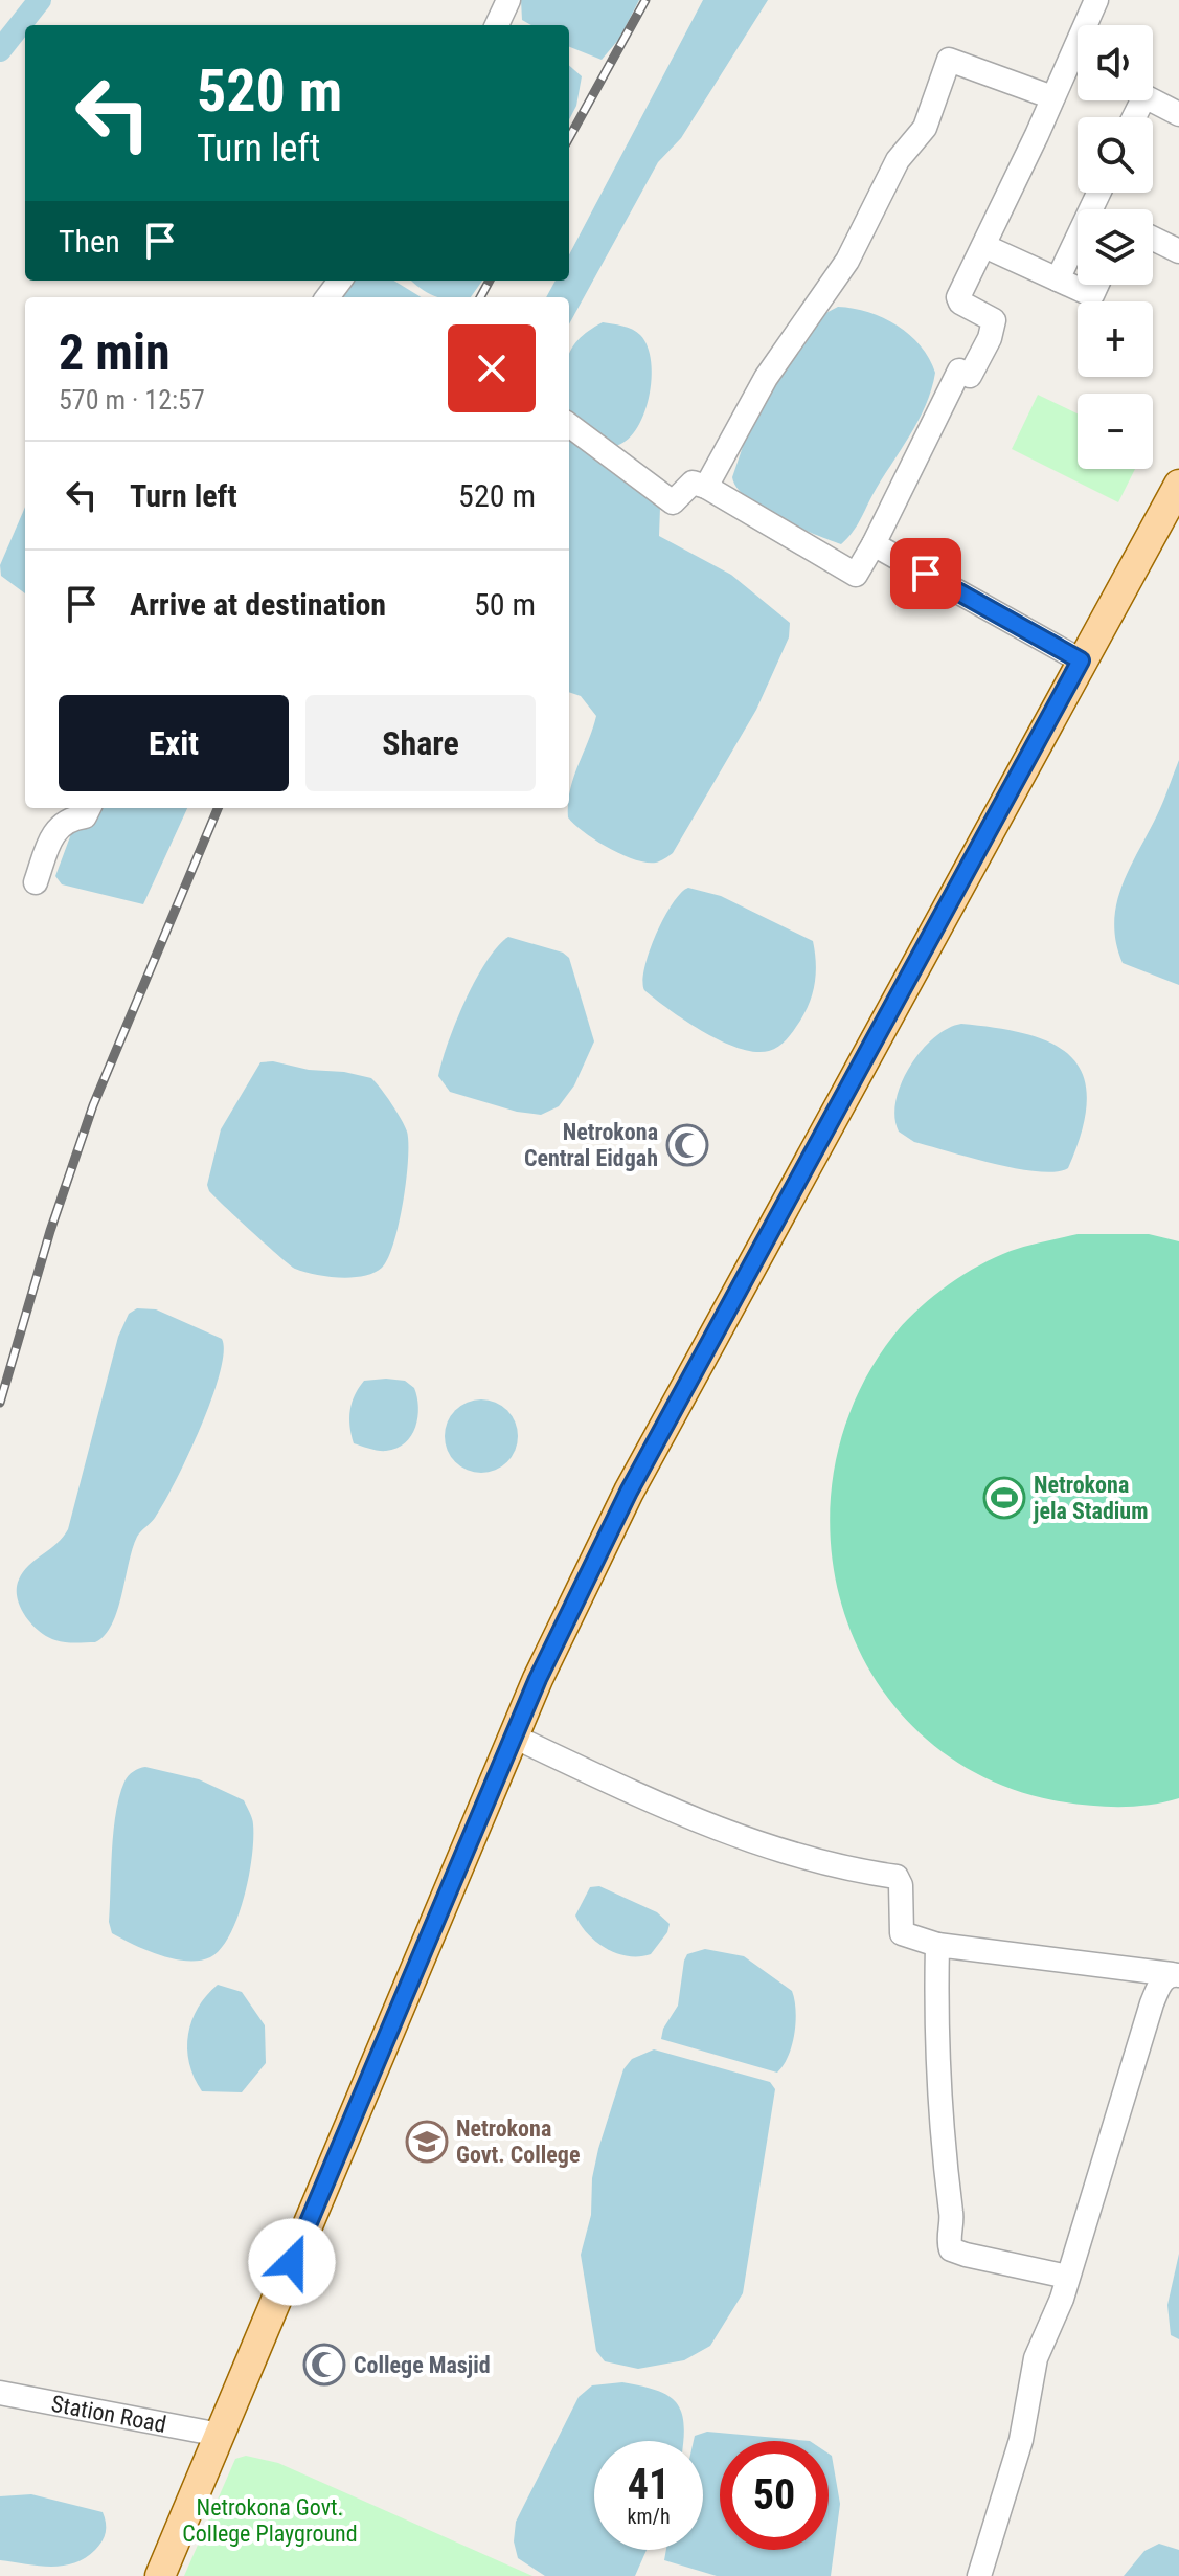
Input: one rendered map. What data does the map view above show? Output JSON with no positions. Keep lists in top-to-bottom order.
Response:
{
  "streets": {
    "street": ["Station Road"]
  },
  "parks": ["Netrokona Govt. College Playground"],
  "places": {
    "mosque": ["Netrokona Central Eidgah", "College Masjid"],
    "sports": ["Netrokona jela Stadium"],
    "school or university": ["Netrokona Govt. College"]
  },
  "page": {
    "map_buttons": ["+", "−"],
    "turn": ["520 m", "Turn left"],
    "then": "Then",
    "heading": ["2 min", "570 m · 12:57"],
    "list": [
      {
        "name": "Turn left",
        "value": "520 m"
      },
      {
        "name": "Arrive at destination",
        "value": "50 m"
      }
    ],
    "buttons": ["Exit", "Share"],
    "speed": "41 km/h",
    "limit": "50"
  }
}
